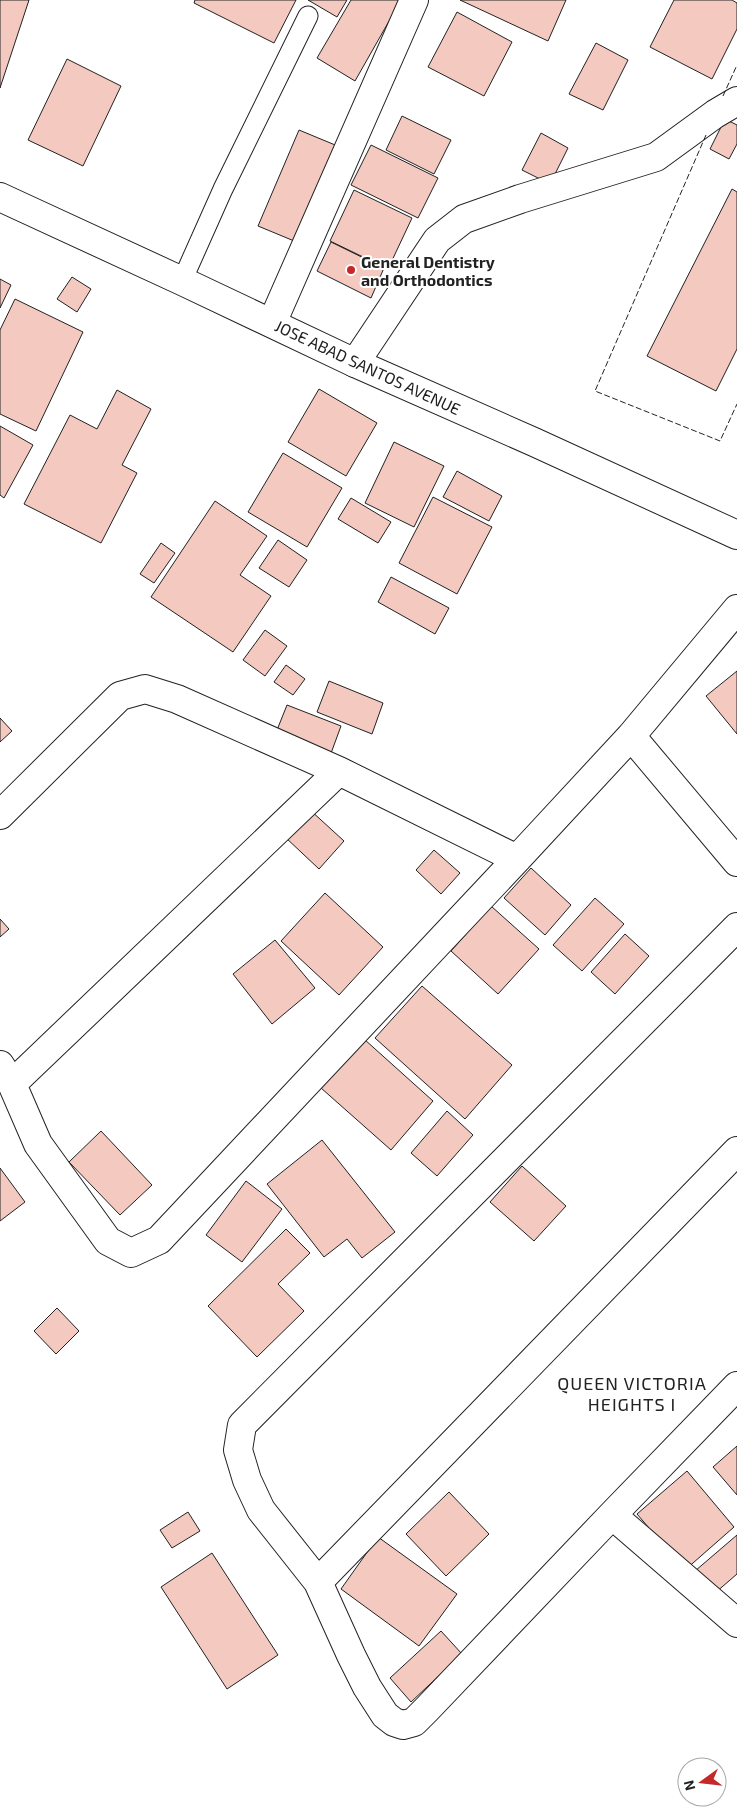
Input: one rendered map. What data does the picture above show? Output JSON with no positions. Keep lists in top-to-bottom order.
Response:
{
  "streets": {
    "main road": ["JOSE ABAD SANTOS AVENUE"]
  },
  "districts": ["QUEEN VICTORIA HEIGHTS I"],
  "places": ["General Dentistry and Orthodontics"],
  "north": "left"
}
